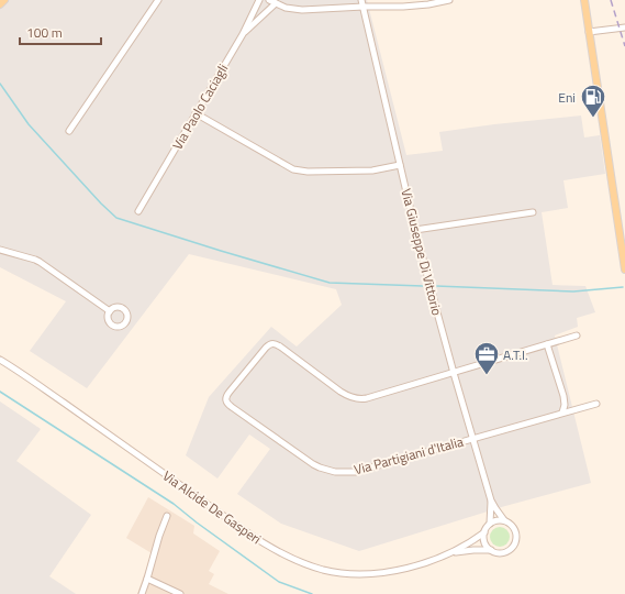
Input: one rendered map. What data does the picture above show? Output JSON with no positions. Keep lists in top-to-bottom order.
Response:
{
  "streets": {
    "street": [
      "Via Paolo Caciagli",
      "Via Giuseppe Di Vittorio",
      "Via Partigiani d'Italia",
      "Via Alcide De Gasperi"
    ]
  },
  "crossings": [
    ["Via Giuseppe Di Vittorio", "Via Partigiani d'Italia"],
    ["Via Giuseppe Di Vittorio", "Via Alcide De Gasperi"]
  ],
  "places": {
    "fuel station": ["Eni"],
    "office": ["A.T.I."]
  },
  "scale_bar": "100 m"
}
